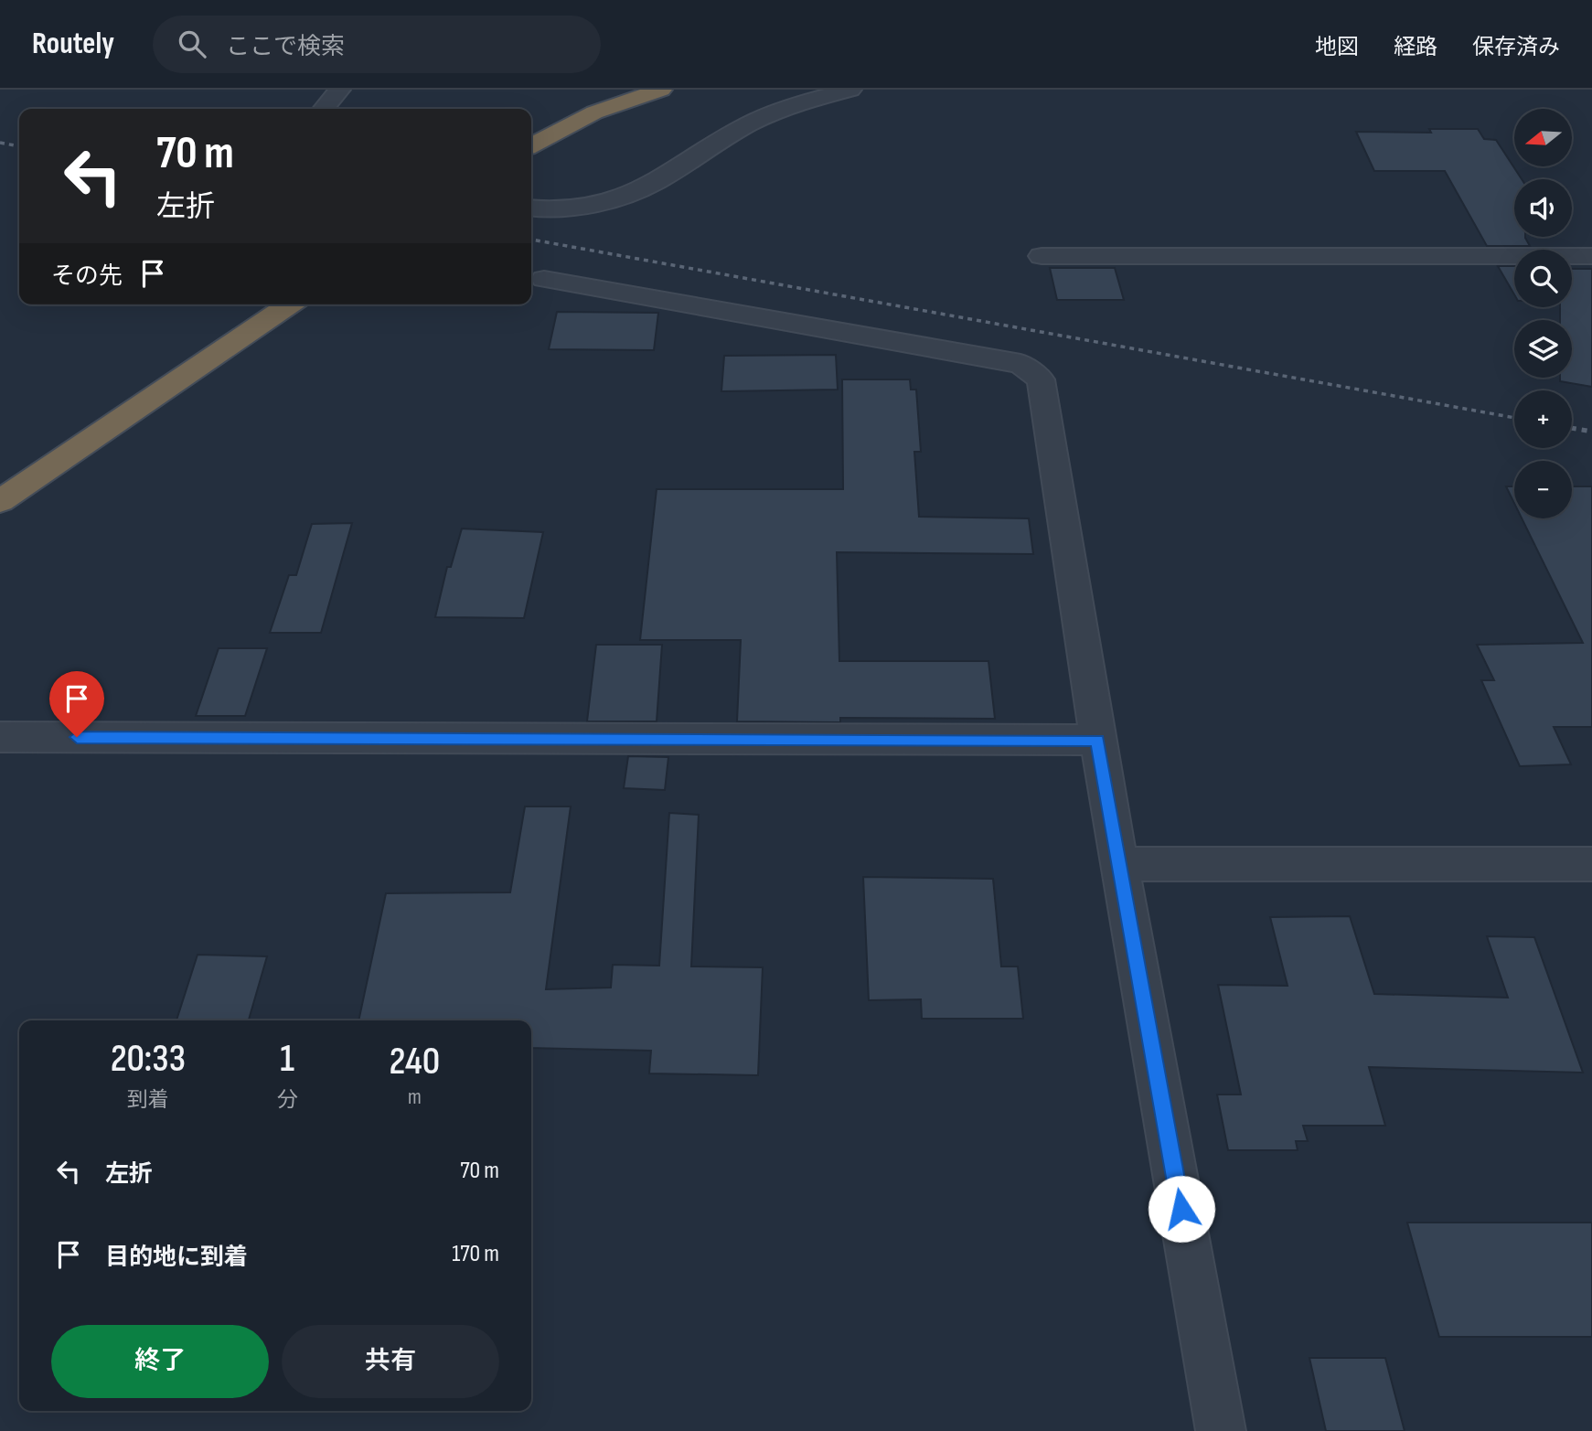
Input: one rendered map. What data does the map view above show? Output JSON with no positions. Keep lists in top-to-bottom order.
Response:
{
  "north": "left",
  "page": {
    "header": "Routely",
    "search": "ここで検索",
    "nav": ["地図", "経路", "保存済み"],
    "map_buttons": ["+", "−"],
    "turn": ["70 m", "左折"],
    "then": "その先",
    "eta": [
      "20:33",
      "到着",
      "1",
      "分",
      "240",
      "m"
    ],
    "list": [
      {
        "name": "左折",
        "value": "70 m"
      },
      {
        "name": "目的地に到着",
        "value": "170 m"
      }
    ],
    "buttons": ["終了", "共有"]
  }
}
